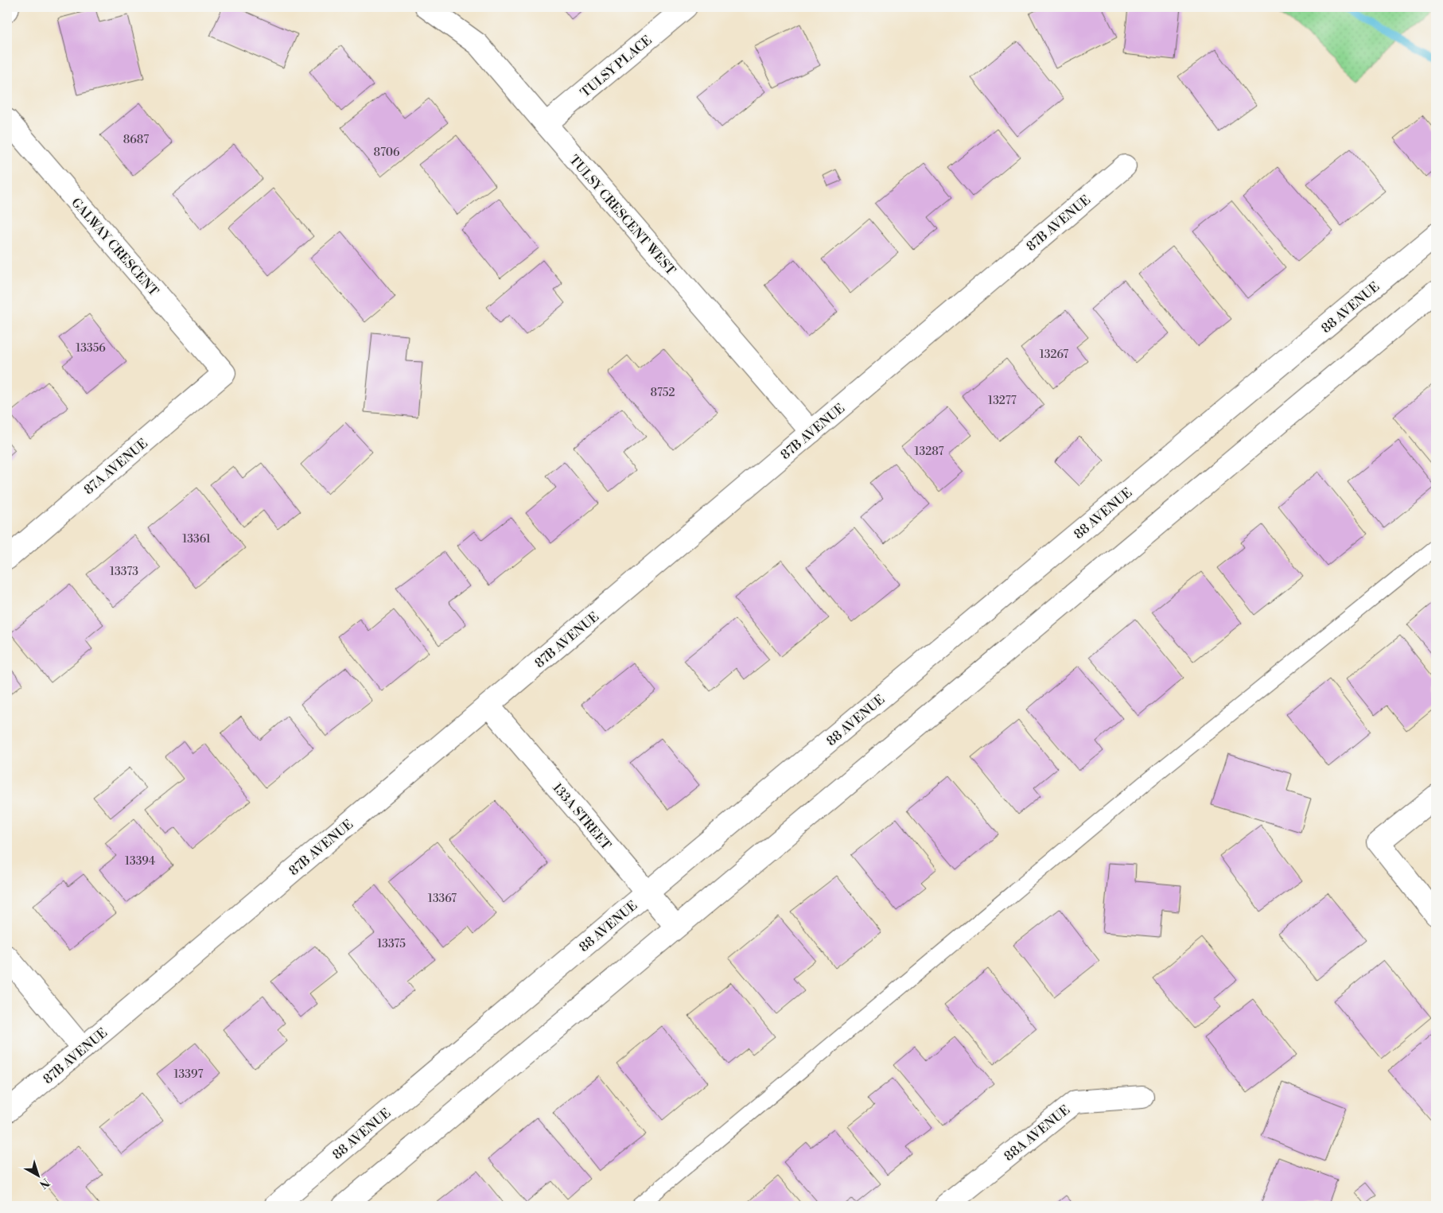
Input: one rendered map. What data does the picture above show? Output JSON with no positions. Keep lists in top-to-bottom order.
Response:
{
  "streets": {
    "street": [
      "TULSY PLACE",
      "TULSY CRESCENT WEST",
      "87B AVENUE",
      "GALWAY CRESCENT",
      "88 AVENUE",
      "87A AVENUE",
      "133A STREET",
      "88A AVENUE"
    ]
  },
  "crossings": [
    ["TULSY PLACE", "TULSY CRESCENT WEST"],
    ["TULSY CRESCENT WEST", "87B AVENUE"],
    ["87B AVENUE", "133A STREET"],
    ["GALWAY CRESCENT", "87A AVENUE"],
    ["88 AVENUE", "133A STREET"]
  ],
  "house_numbers": [
    "8687",
    "8706",
    "13356",
    "13267",
    "8752",
    "13277",
    "13287",
    "13361",
    "13373",
    "13394",
    "13367",
    "13375",
    "13397"
  ],
  "north": "bottom right"
}
